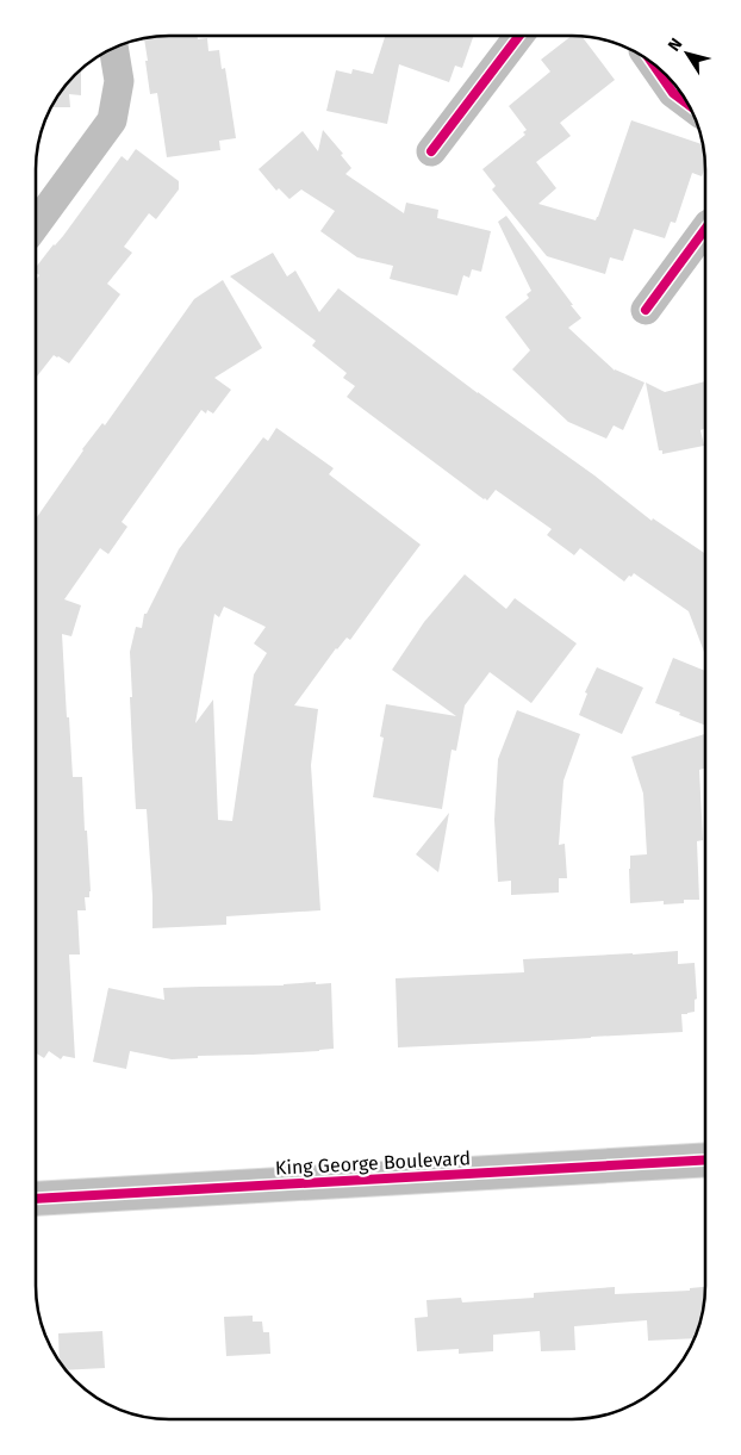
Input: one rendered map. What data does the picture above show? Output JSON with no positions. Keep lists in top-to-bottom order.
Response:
{
  "streets": {
    "main road": ["King George Boulevard"]
  },
  "north": "top left"
}
